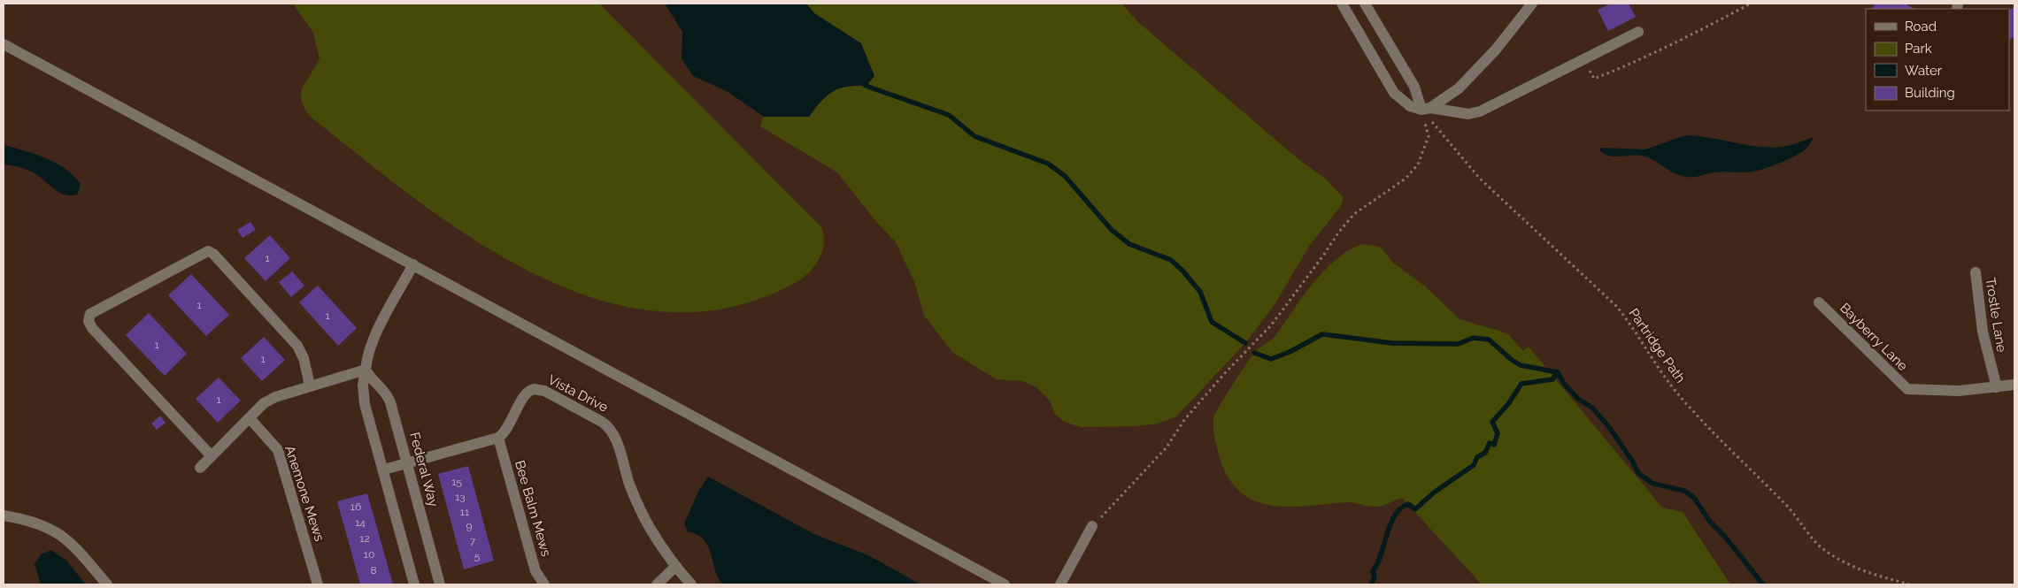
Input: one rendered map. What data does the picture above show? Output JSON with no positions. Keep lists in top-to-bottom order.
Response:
{
  "streets": {
    "street": [
      "Trostle Lane",
      "Bayberry Lane",
      "Vista Drive",
      "Federal Way",
      "Anemone Mews",
      "Bee Balm Mews"
    ],
    "path": ["Partridge Path"]
  },
  "crossings": [
    ["Trostle Lane", "Bayberry Lane"],
    ["Vista Drive", "Bee Balm Mews"]
  ],
  "house_numbers": [
    "1",
    "1",
    "1",
    "1",
    "1",
    "1",
    "15",
    "13",
    "16",
    "11",
    "14",
    "9",
    "12",
    "7",
    "10",
    "5",
    "8"
  ],
  "legend": [
    "Road",
    "Park",
    "Water",
    "Building"
  ]
}
